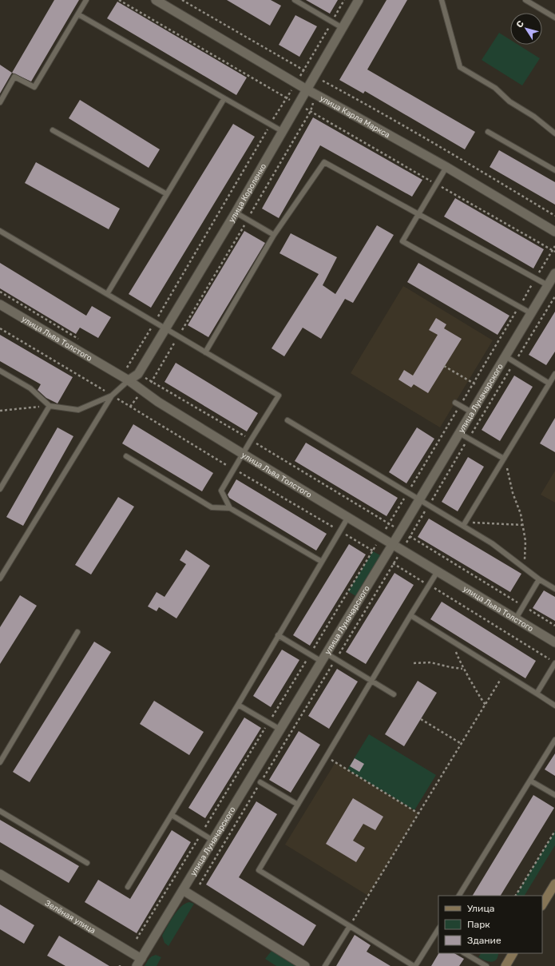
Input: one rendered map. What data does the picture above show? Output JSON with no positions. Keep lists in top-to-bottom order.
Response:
{
  "streets": {
    "street": [
      "улица Карла Маркса",
      "улица Короленко",
      "улица Льва Толстого",
      "улица Луначарского",
      "Зелёная улица"
    ]
  },
  "crossings": [
    ["улица Карла Маркса", "улица Короленко"],
    ["улица Короленко", "улица Льва Толстого"],
    ["улица Льва Толстого", "улица Луначарского"],
    ["улица Луначарского", "Зелёная улица"]
  ],
  "legend": ["Улица", "Парк", "Здание"],
  "north": "top left"
}
